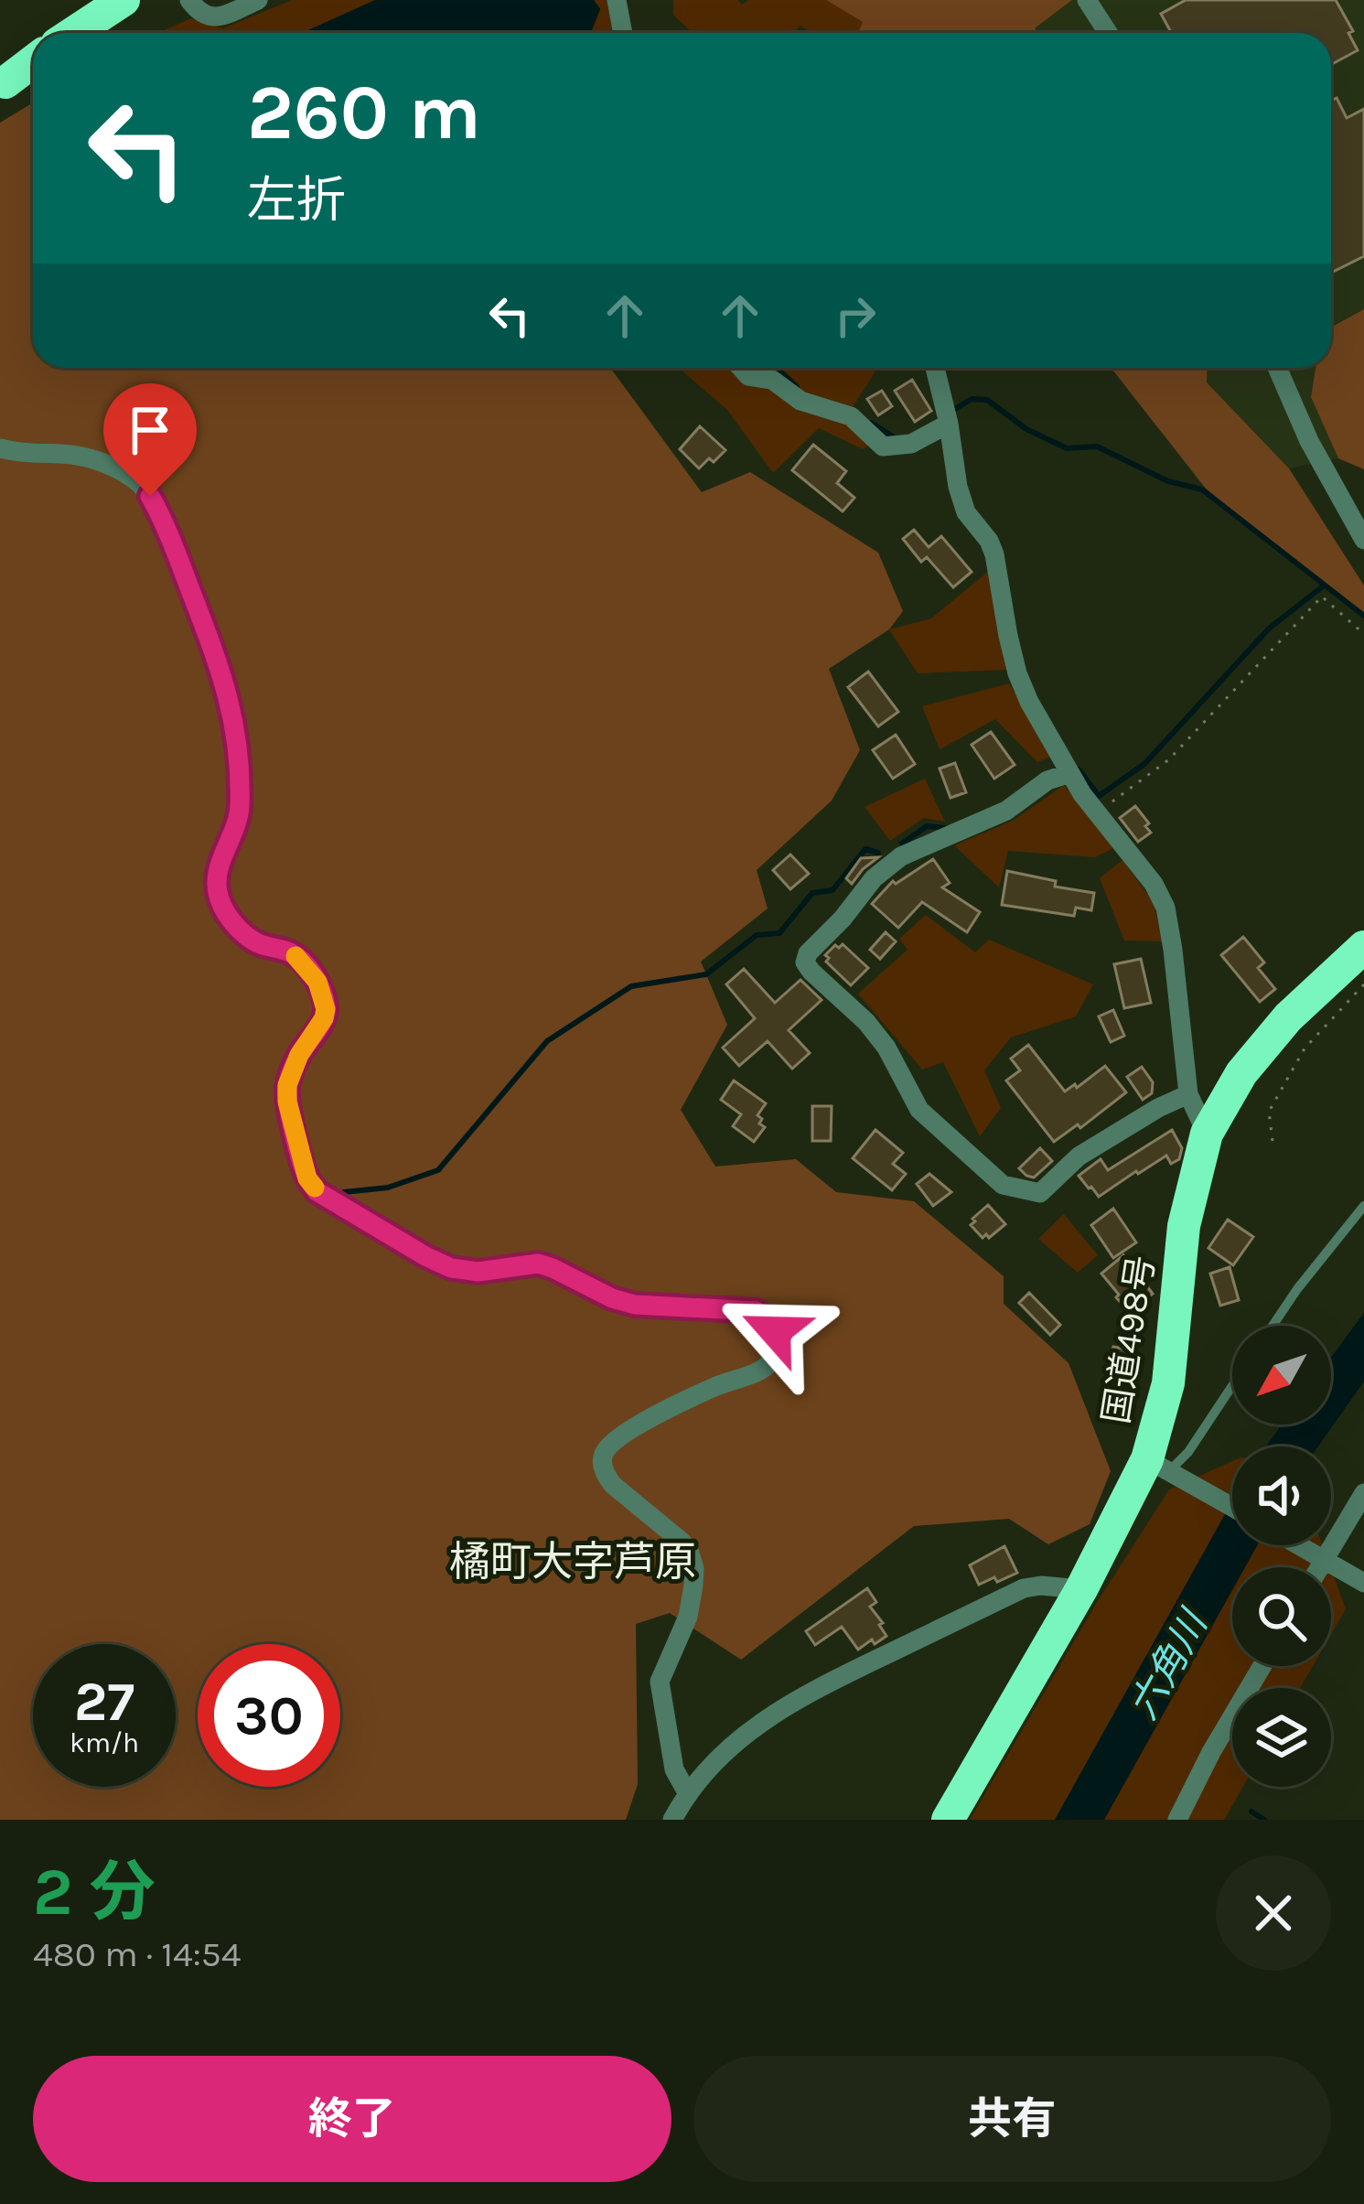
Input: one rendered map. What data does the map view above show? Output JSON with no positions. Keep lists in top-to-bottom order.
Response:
{
  "streets": {
    "highway": ["国道498号"]
  },
  "districts": ["橘町大字芦原"],
  "water": ["六角川"],
  "north": "bottom left",
  "page": {
    "turn": ["260 m", "左折"],
    "speed": "27 km/h",
    "limit": "30",
    "heading": ["2 分", "480 m · 14:54"],
    "buttons": ["終了", "共有"]
  }
}
